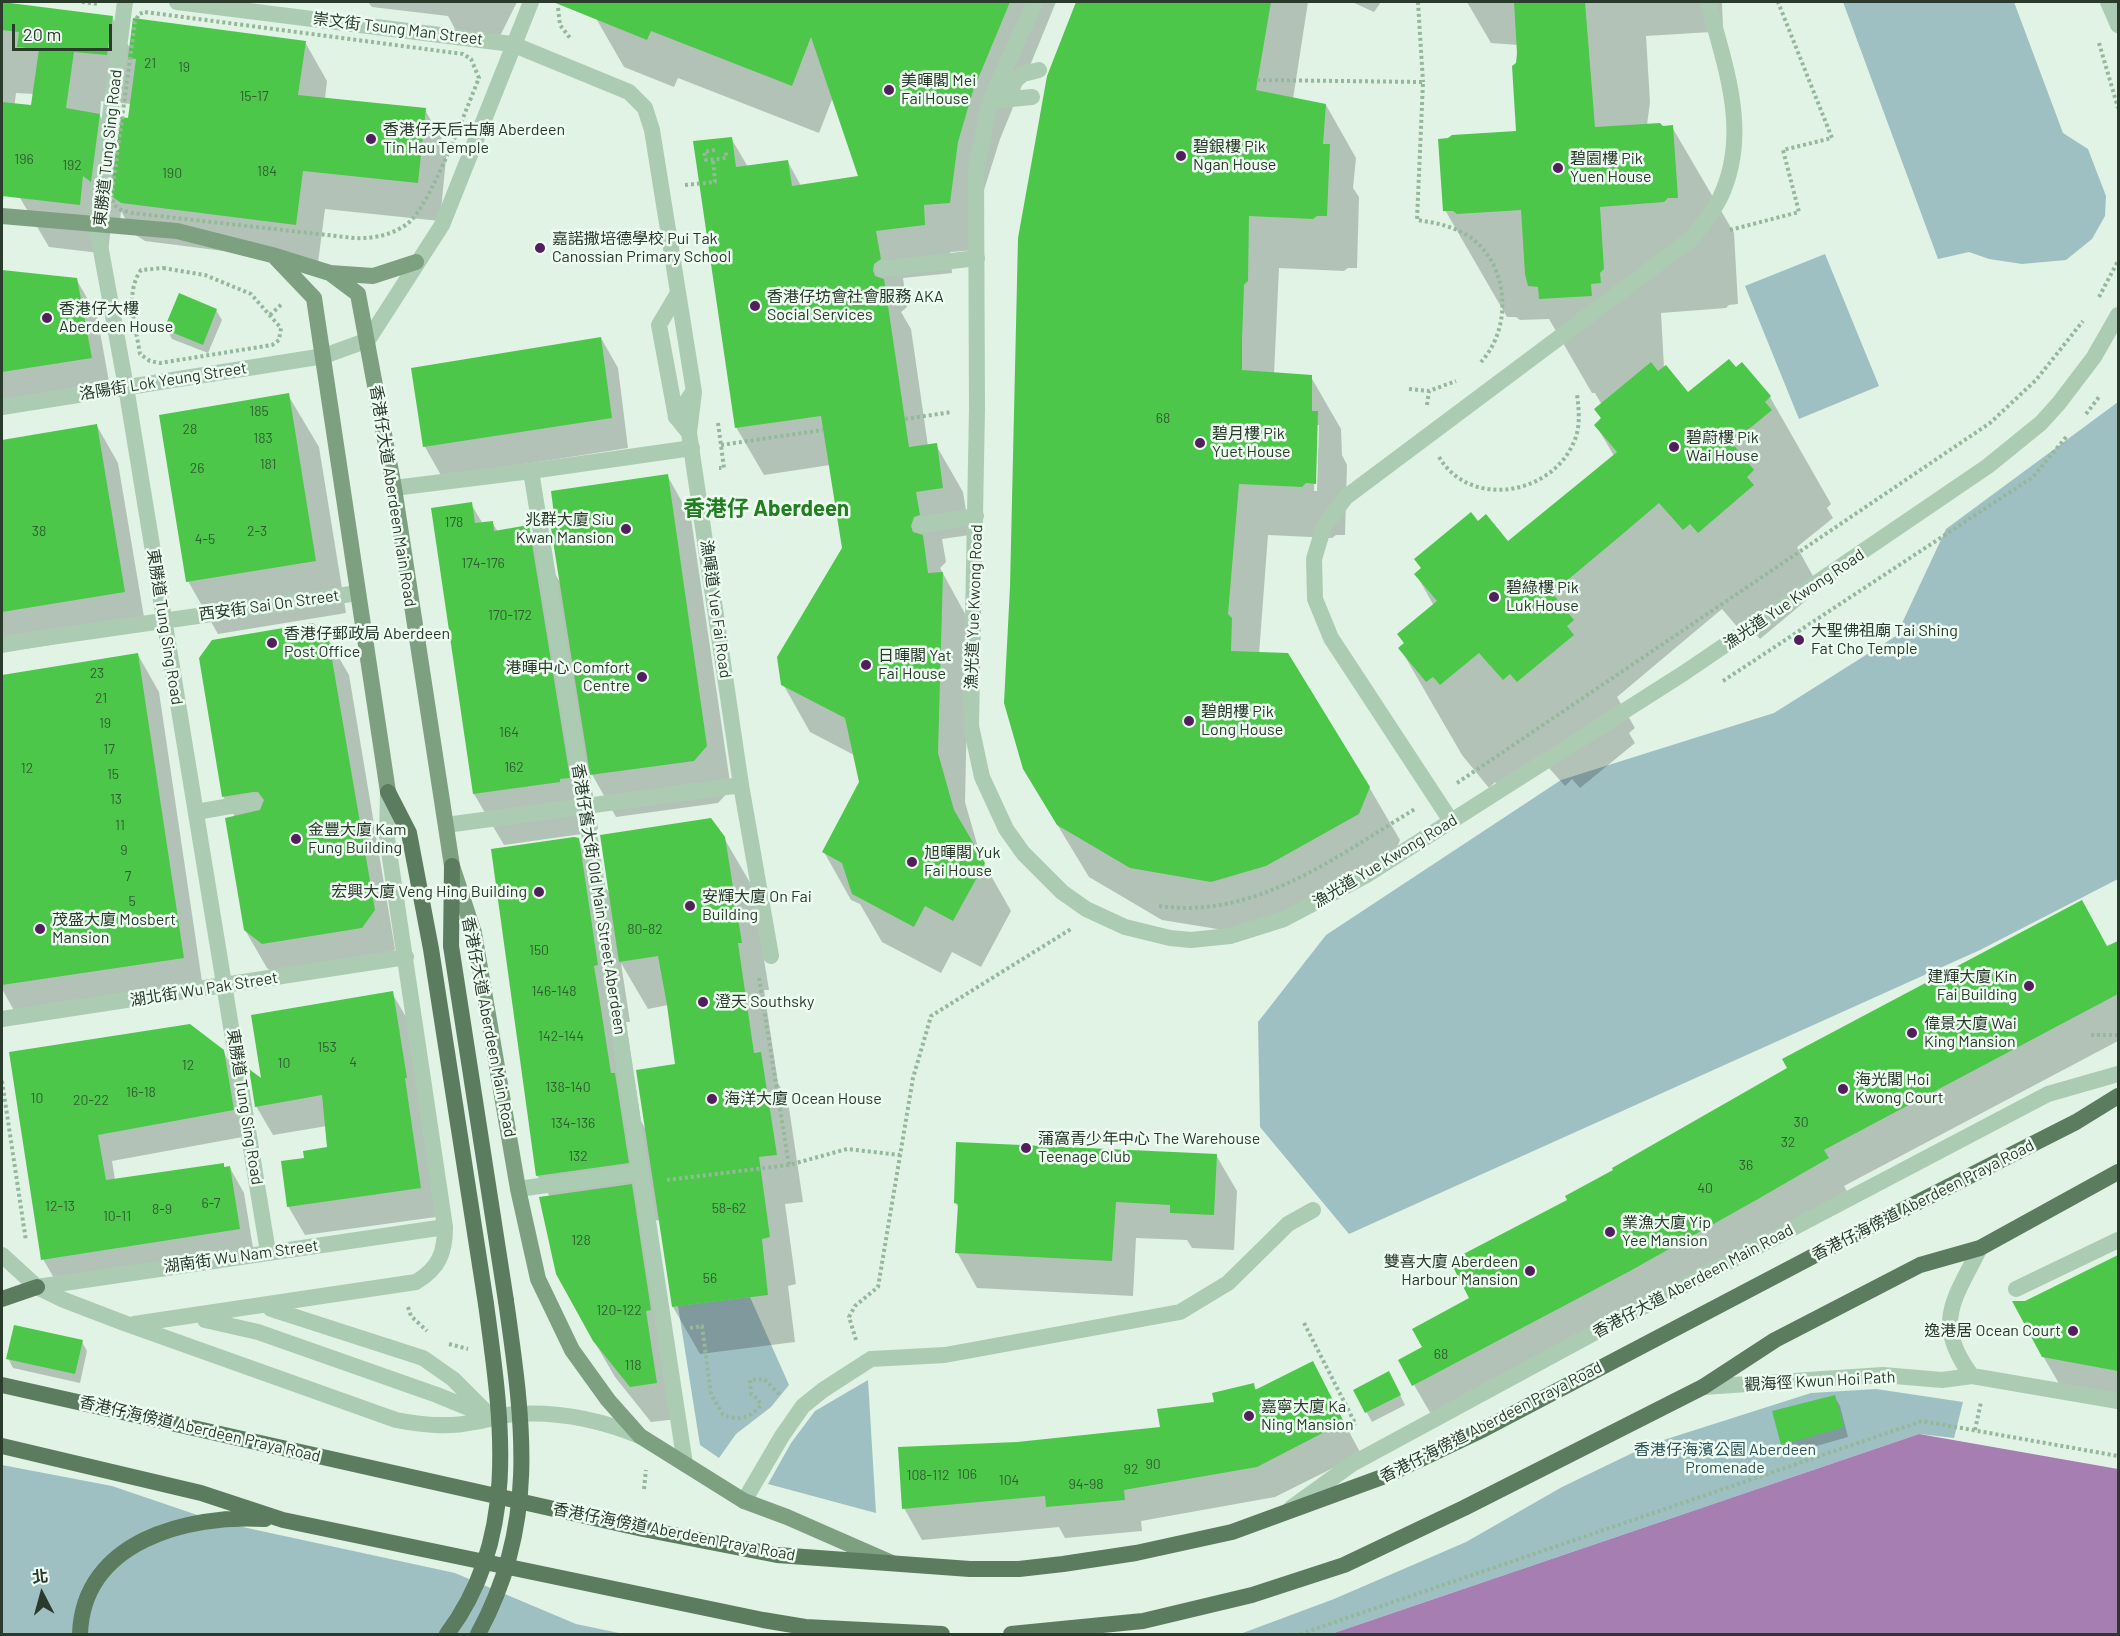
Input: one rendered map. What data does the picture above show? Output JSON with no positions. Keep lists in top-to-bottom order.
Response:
{
  "streets": {
    "main road": ["香港仔大道 Aberdeen Main Road", "香港仔海傍道 Aberdeen Praya Road"],
    "street": [
      "崇文街 Tsung Man Street",
      "東勝道 Tung Sing Road",
      "洛陽街 Lok Yeung Street",
      "漁光道 Yue Kwong Road",
      "西安街 Sai On Street",
      "漁暉道 Yue Fai Road",
      "香港仔舊大街 Old Main Street Aberdeen",
      "湖北街 Wu Pak Street",
      "湖南街 Wu Nam Street",
      "觀海徑 Kwun Hoi Path"
    ]
  },
  "crossings": [
    ["崇文街 Tsung Man Street", "漁暉道 Yue Fai Road"],
    ["東勝道 Tung Sing Road", "洛陽街 Lok Yeung Street"],
    ["東勝道 Tung Sing Road", "香港仔大道 Aberdeen Main Road"],
    ["東勝道 Tung Sing Road", "西安街 Sai On Street"],
    ["東勝道 Tung Sing Road", "湖北街 Wu Pak Street"],
    ["東勝道 Tung Sing Road", "湖南街 Wu Nam Street"],
    ["洛陽街 Lok Yeung Street", "香港仔大道 Aberdeen Main Road"],
    ["香港仔大道 Aberdeen Main Road", "香港仔舊大街 Old Main Street Aberdeen"],
    ["香港仔大道 Aberdeen Main Road", "香港仔海傍道 Aberdeen Praya Road"]
  ],
  "districts": ["香港仔 Aberdeen"],
  "parks": ["香港仔海濱公園 Aberdeen Promenade"],
  "places": [
    "美暉閣 Mei Fai House",
    "香港仔天后古廟 Aberdeen Tin Hau Temple",
    "碧銀樓 Pik Ngan House",
    "碧園樓 Pik Yuen House",
    "嘉諾撒培德學校 Pui Tak Canossian Primary School",
    "香港仔坊會社會服務 AKA Social Services",
    "香港仔大樓 Aberdeen House",
    "碧月樓 Pik Yuet House",
    "碧蔚樓 Pik Wai House",
    "兆群大廈 Siu Kwan Mansion",
    "碧綠樓 Pik Luk House",
    "大聖佛祖廟 Tai Shing Fat Cho Temple",
    "香港仔郵政局 Aberdeen Post Office",
    "日暉閣 Yat Fai House",
    "港暉中心 Comfort Centre",
    "碧朗樓 Pik Long House",
    "金豐大廈 Kam Fung Building",
    "旭暉閣 Yuk Fai House",
    "宏興大廈 Veng Hing Building",
    "安輝大廈 On Fai Building",
    "茂盛大廈 Mosbert Mansion",
    "建輝大廈 Kin Fai Building",
    "澄天 Southsky",
    "偉景大廈 Wai King Mansion",
    "海光閣 Hoi Kwong Court",
    "海洋大廈 Ocean House",
    "蒲窩青少年中心 The Warehouse Teenage Club",
    "業漁大廈 Yip Yee Mansion",
    "雙喜大廈 Aberdeen Harbour Mansion",
    "逸港居 Ocean Court",
    "嘉寧大廈 Ka Ning Mansion"
  ],
  "house_numbers": [
    "21",
    "19",
    "15-17",
    "196",
    "192",
    "184",
    "190",
    "185",
    "68",
    "28",
    "183",
    "181",
    "26",
    "178",
    "38",
    "2-3",
    "4-5",
    "174-176",
    "170-172",
    "23",
    "21",
    "19",
    "164",
    "17",
    "162",
    "12",
    "15",
    "13",
    "11",
    "9",
    "7",
    "5",
    "80-82",
    "150",
    "146-148",
    "142-144",
    "153",
    "4",
    "10",
    "12",
    "138-140",
    "16-18",
    "10",
    "20-22",
    "30",
    "134-136",
    "32",
    "132",
    "36",
    "40",
    "6-7",
    "12-13",
    "58-62",
    "8-9",
    "10-11",
    "128",
    "56",
    "120-122",
    "68",
    "118",
    "90",
    "92",
    "106",
    "108-112",
    "104",
    "94-98"
  ],
  "scale_bar": "20 m",
  "north": "top"
}
